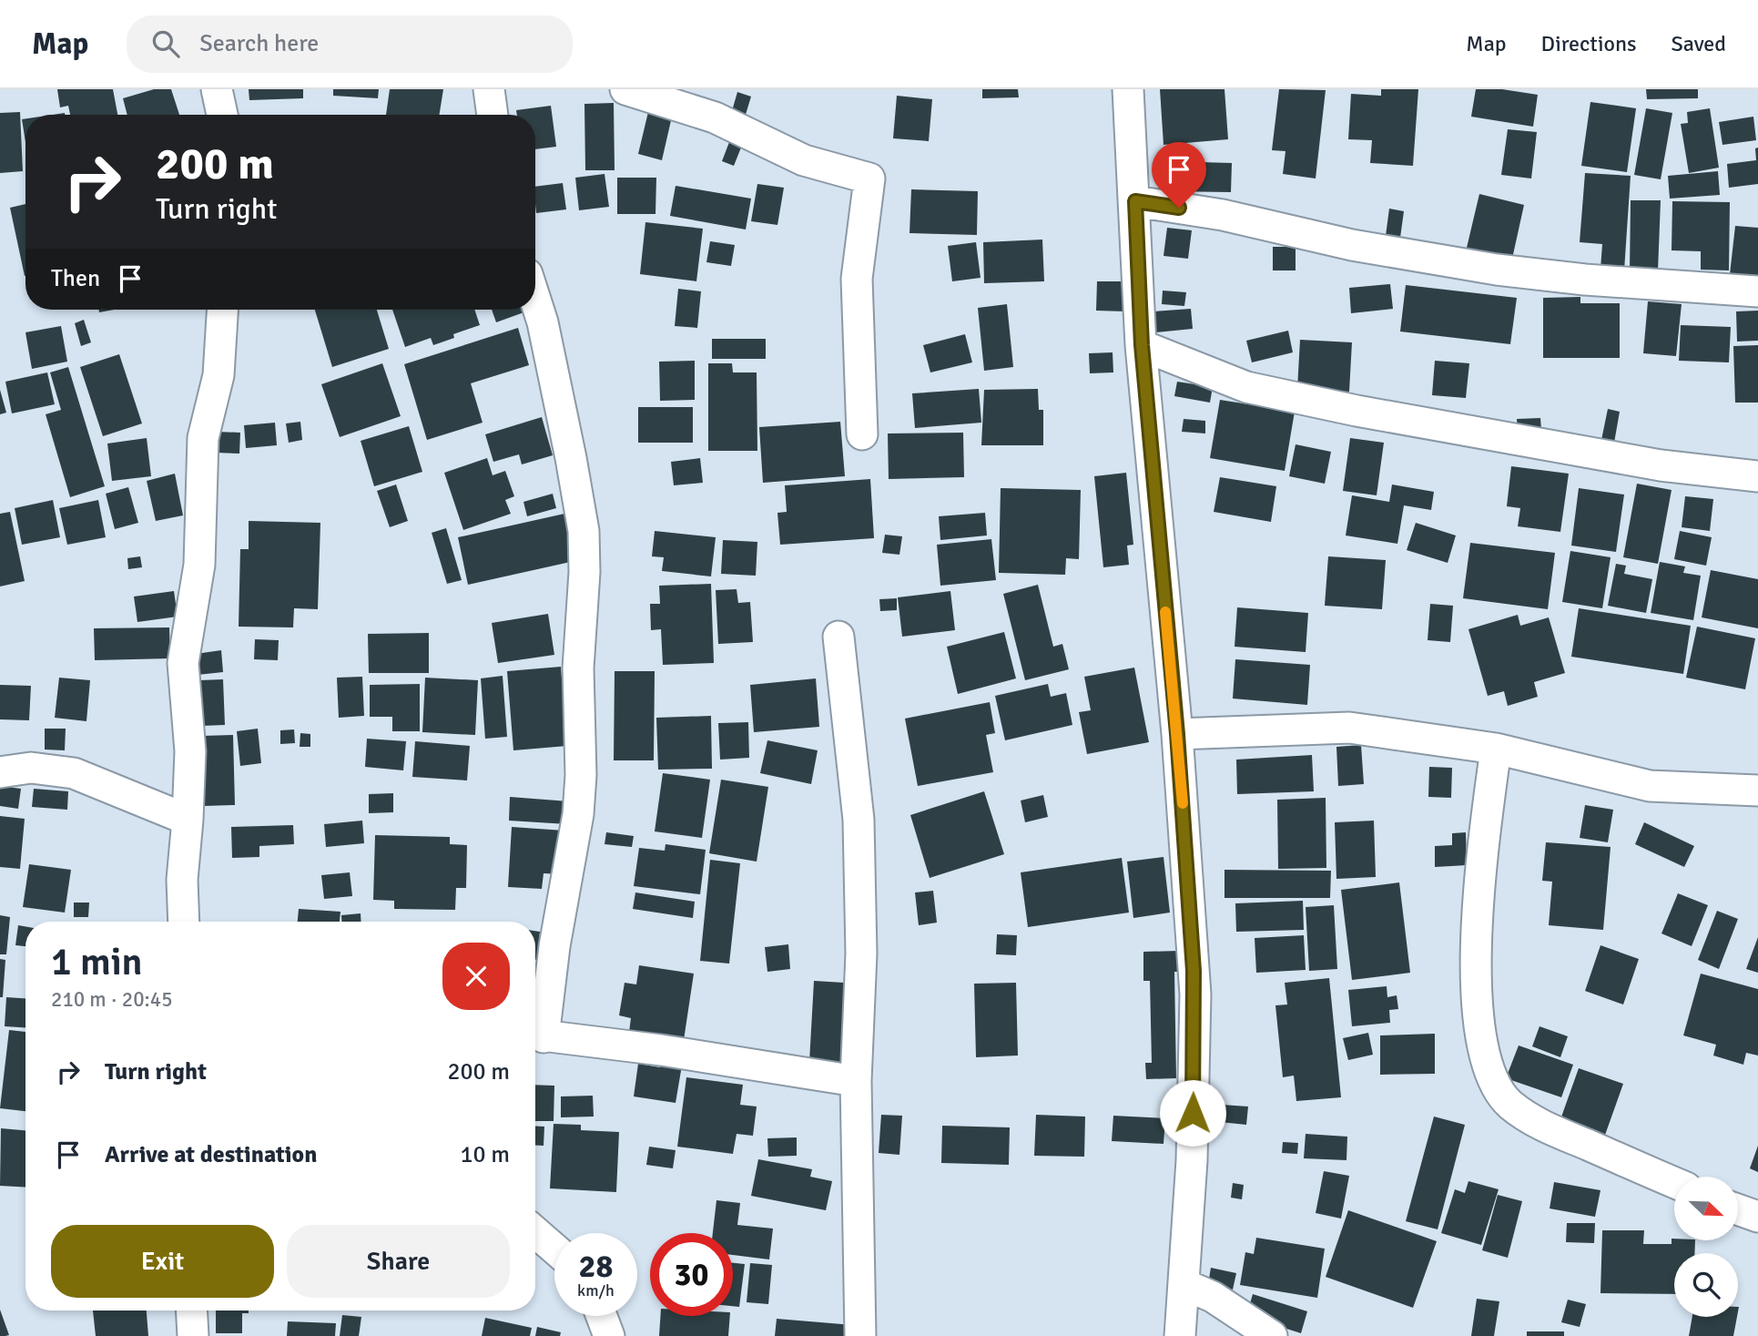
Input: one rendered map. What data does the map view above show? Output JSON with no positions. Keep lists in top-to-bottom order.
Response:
{
  "north": "bottom right",
  "page": {
    "header": "Map",
    "search": "Search here",
    "nav": ["Map", "Directions", "Saved"],
    "turn": ["200 m", "Turn right"],
    "then": "Then",
    "heading": ["1 min", "210 m · 20:45"],
    "list": [
      {
        "name": "Turn right",
        "value": "200 m"
      },
      {
        "name": "Arrive at destination",
        "value": "10 m"
      }
    ],
    "buttons": ["Exit", "Share"],
    "speed": "28 km/h",
    "limit": "30"
  }
}
